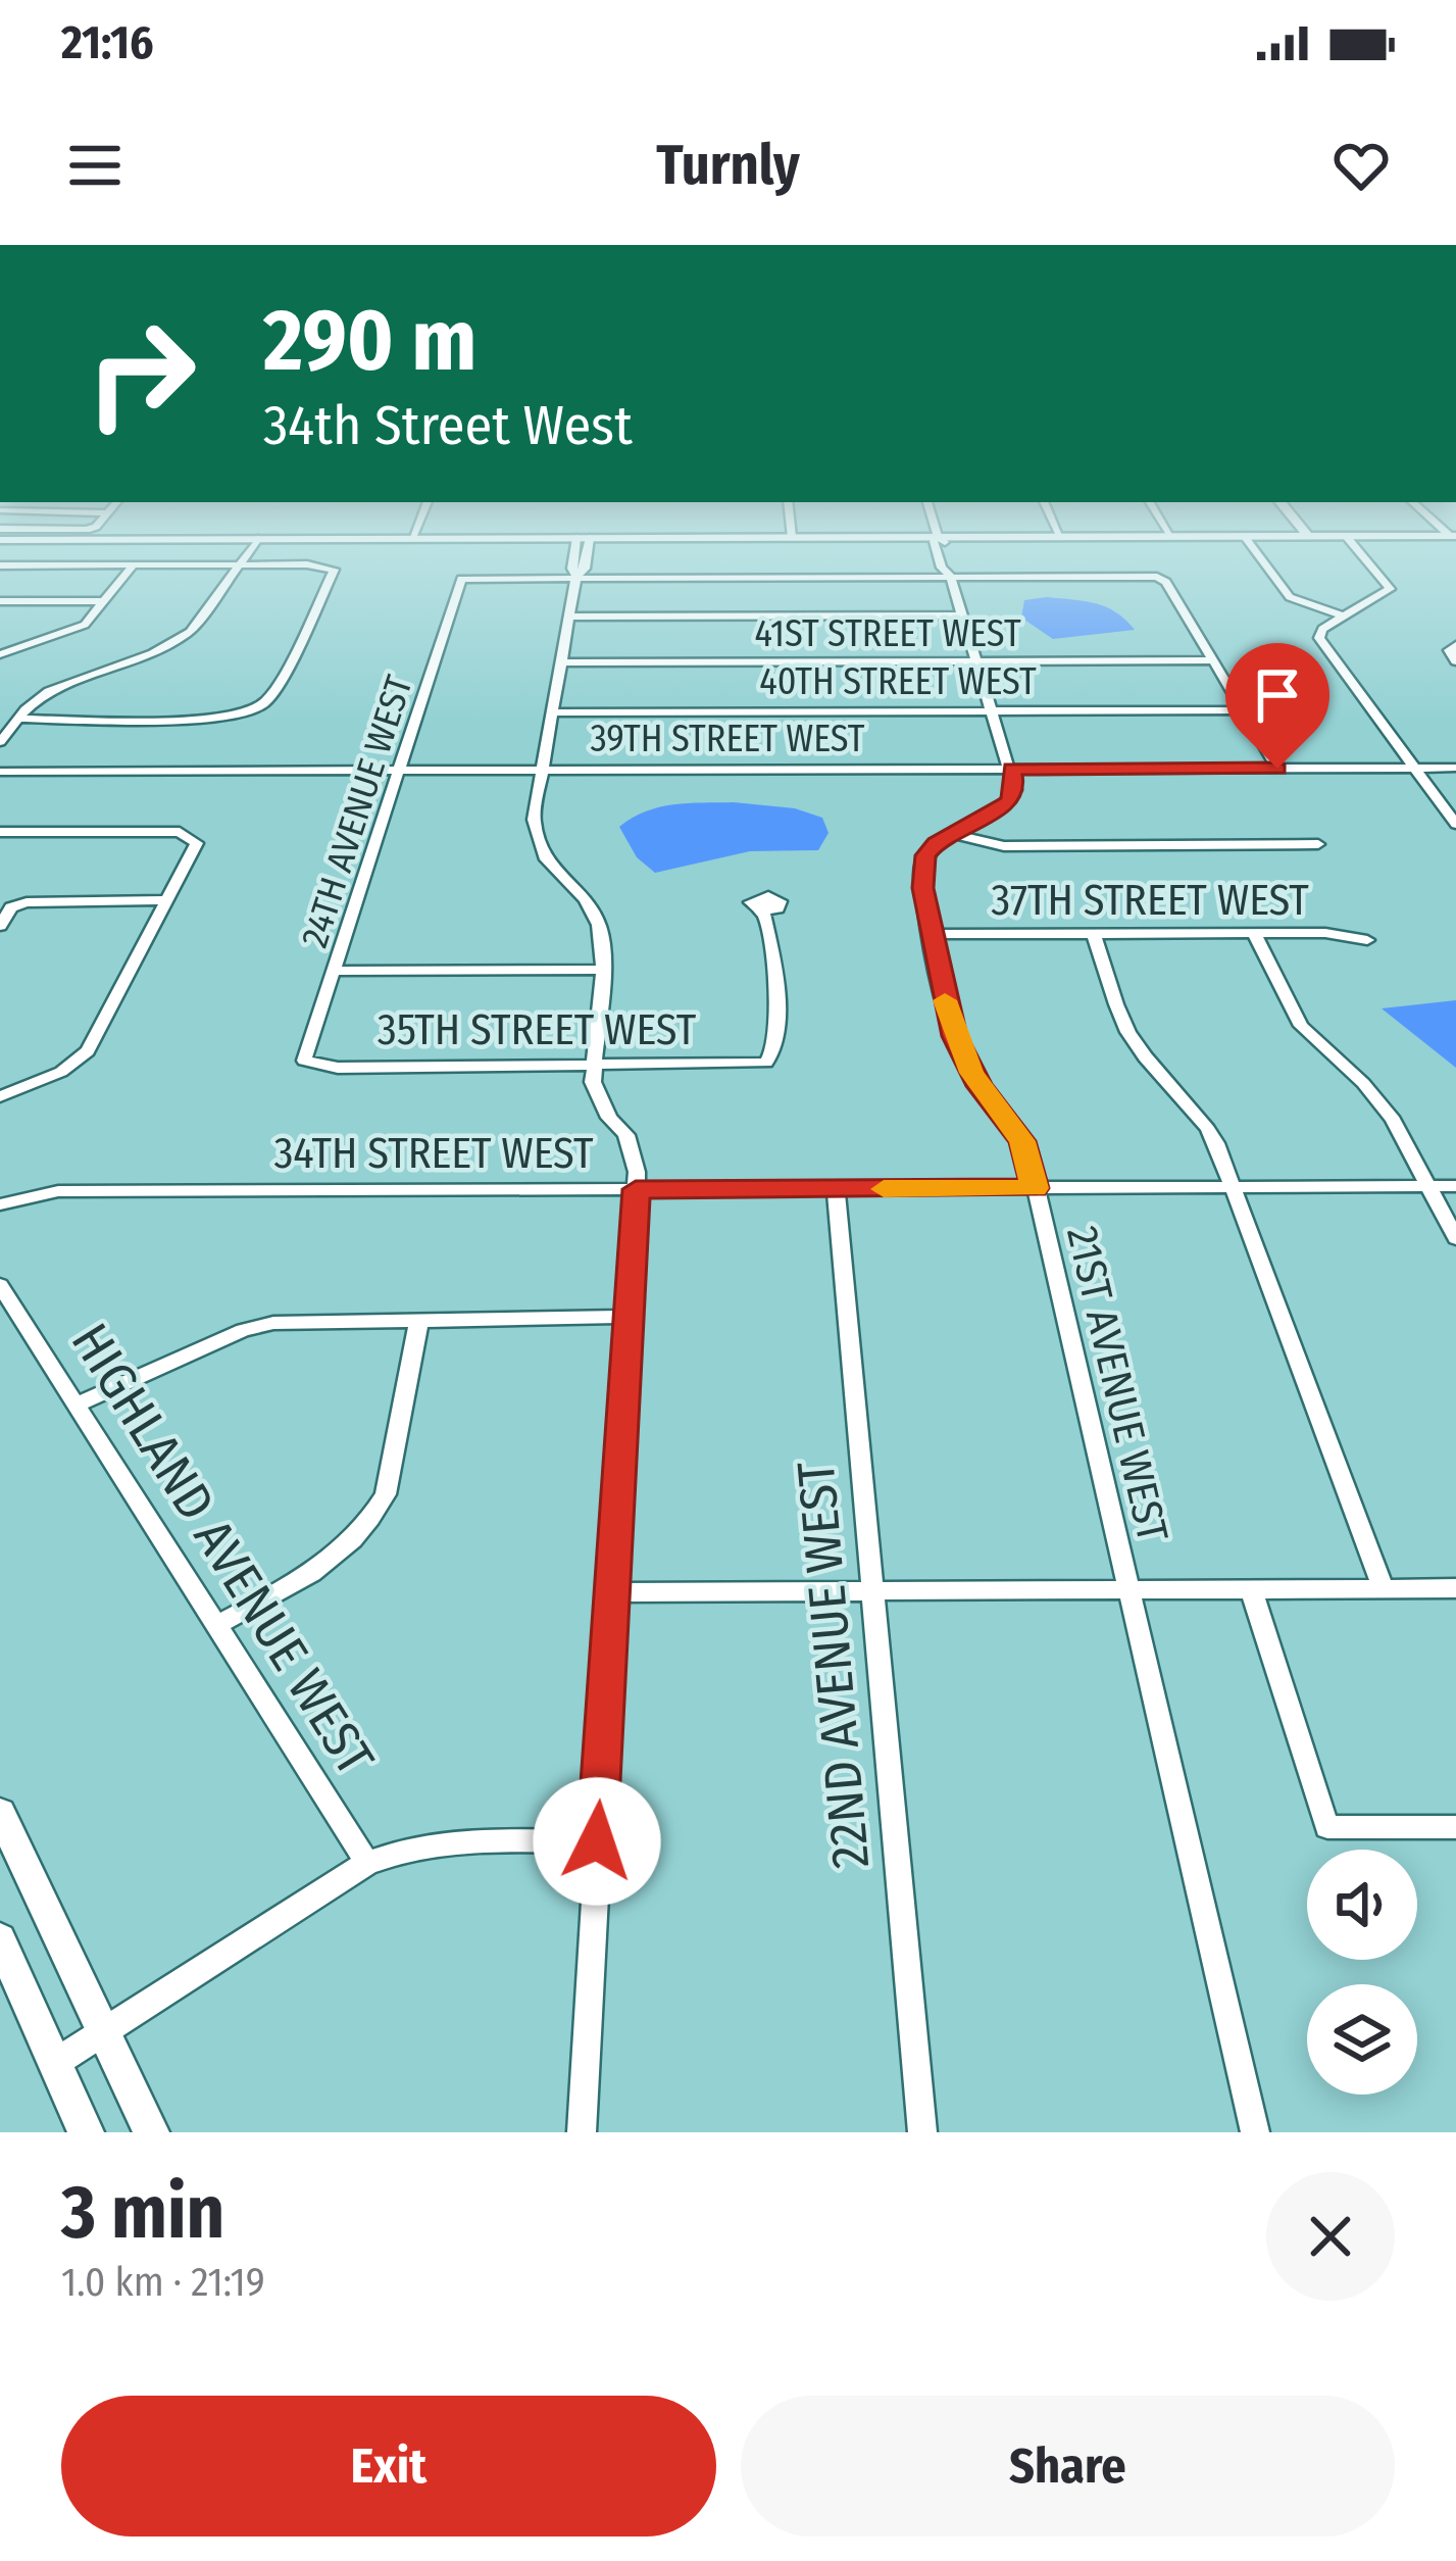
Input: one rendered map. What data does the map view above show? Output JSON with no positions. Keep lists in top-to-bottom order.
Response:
{
  "streets": {
    "street": [
      "41ST STREET WEST",
      "40TH STREET WEST",
      "39TH STREET WEST",
      "24TH AVENUE WEST",
      "37TH STREET WEST",
      "35TH STREET WEST",
      "34TH STREET WEST",
      "21ST AVENUE WEST",
      "HIGHLAND AVENUE WEST",
      "22ND AVENUE WEST"
    ]
  },
  "crossings": [
    ["39TH STREET WEST", "24TH AVENUE WEST"],
    ["24TH AVENUE WEST", "35TH STREET WEST"],
    ["37TH STREET WEST", "21ST AVENUE WEST"],
    ["34TH STREET WEST", "21ST AVENUE WEST"],
    ["34TH STREET WEST", "22ND AVENUE WEST"]
  ],
  "page": {
    "status": "21:16",
    "header": "Turnly",
    "turn": ["290 m", "34th Street West"],
    "heading": ["3 min", "1.0 km · 21:19"],
    "buttons": ["Exit", "Share"]
  }
}
